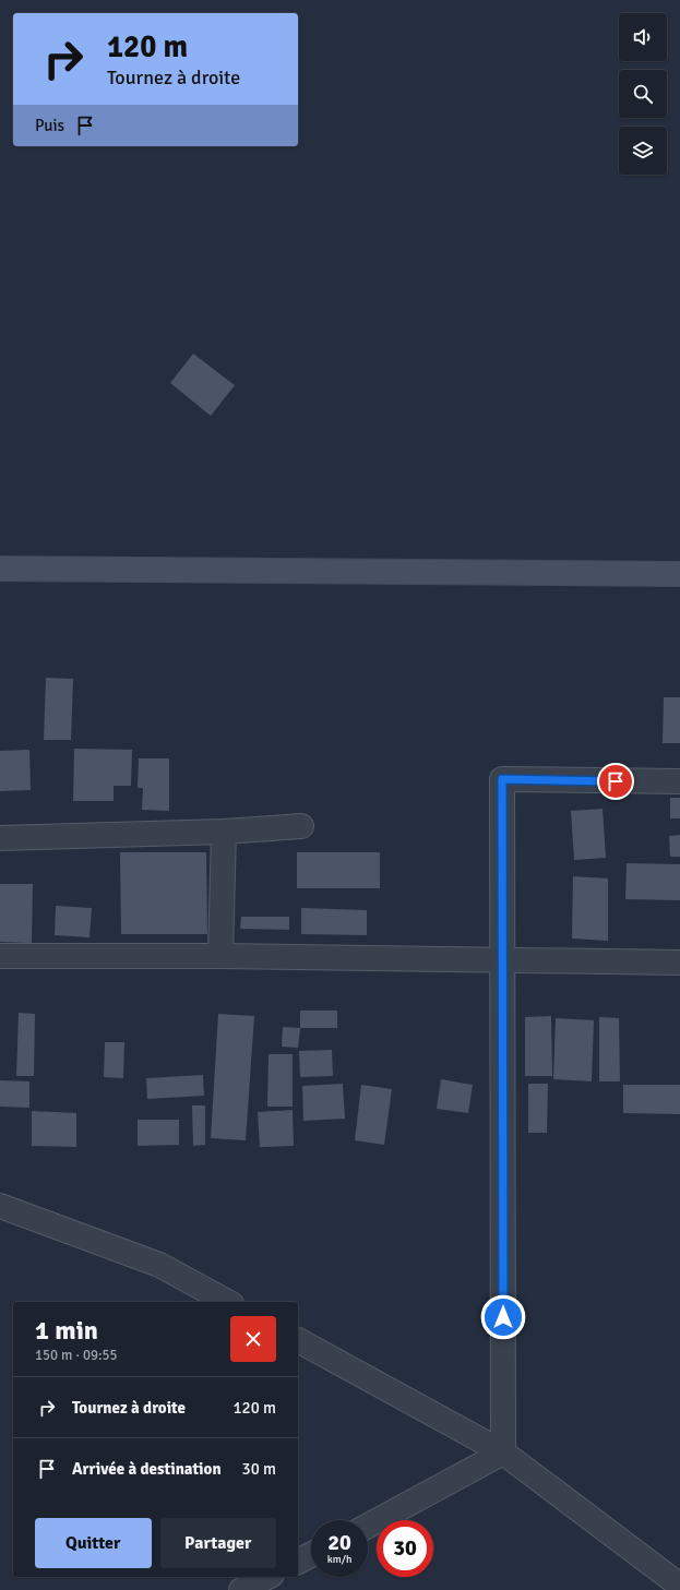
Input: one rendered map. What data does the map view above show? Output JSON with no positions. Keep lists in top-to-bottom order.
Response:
{
  "page": {
    "turn": ["120 m", "Tournez à droite"],
    "then": "Puis",
    "heading": ["1 min", "150 m · 09:55"],
    "list": [
      {
        "name": "Tournez à droite",
        "value": "120 m"
      },
      {
        "name": "Arrivée à destination",
        "value": "30 m"
      }
    ],
    "buttons": ["Quitter", "Partager"],
    "speed": "20 km/h",
    "limit": "30"
  }
}
